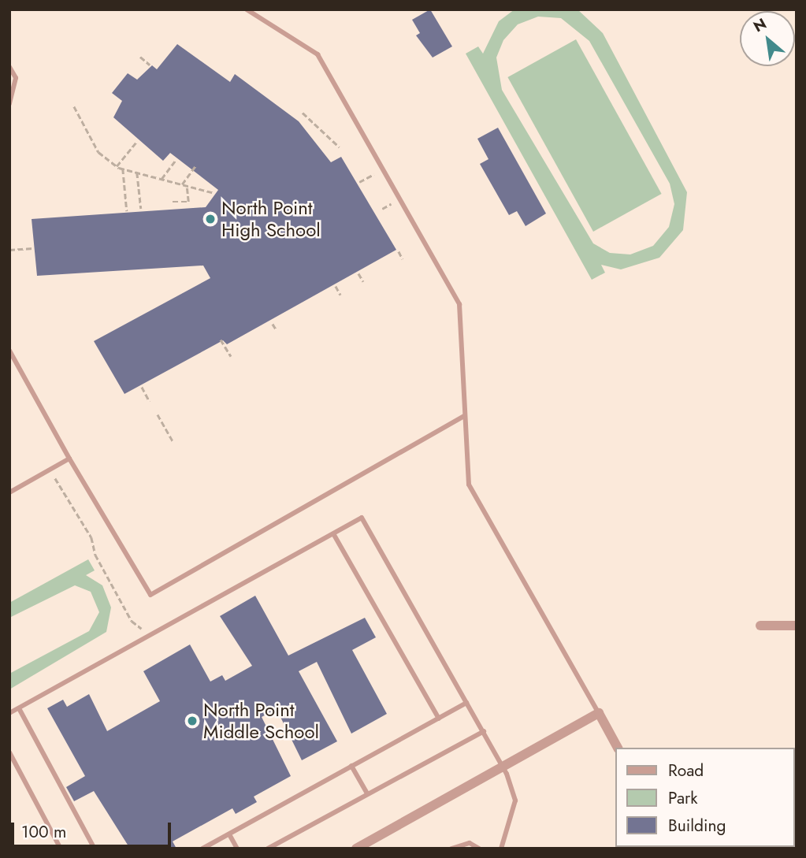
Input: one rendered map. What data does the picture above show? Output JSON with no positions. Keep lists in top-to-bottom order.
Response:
{
  "places": ["North Point High School", "North Point Middle School"],
  "legend": ["Road", "Park", "Building"],
  "scale_bar": "100 m",
  "north": "top left"
}
